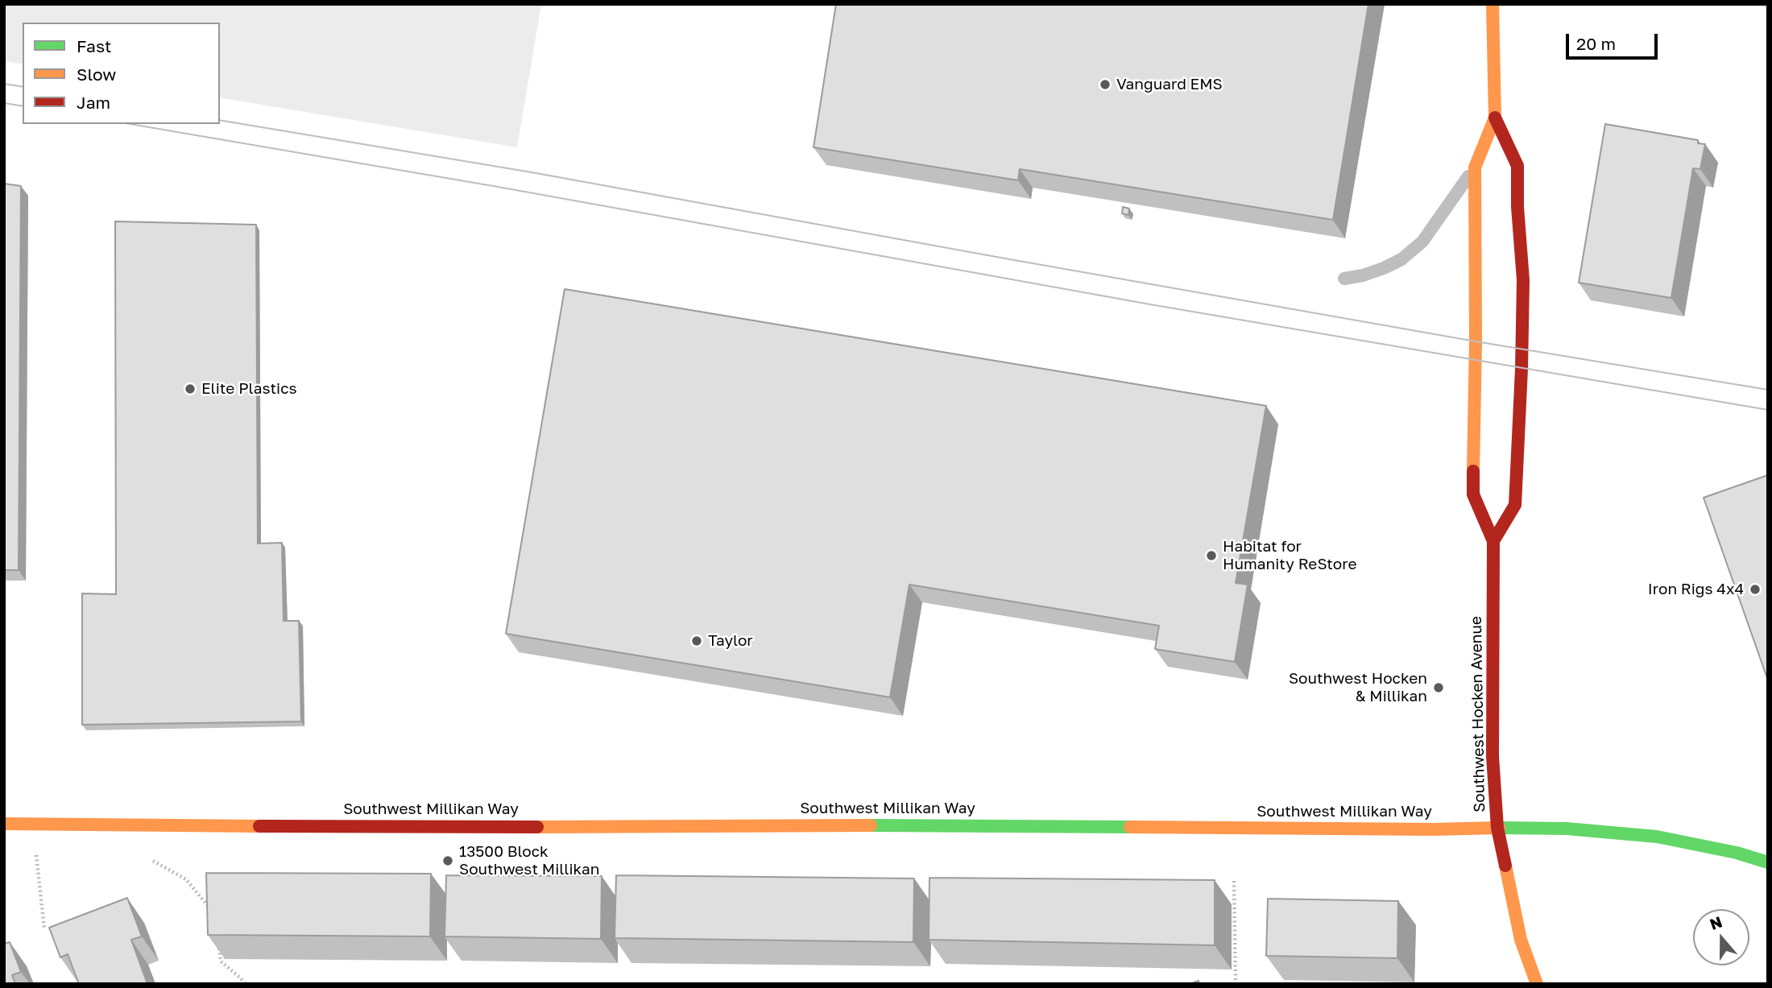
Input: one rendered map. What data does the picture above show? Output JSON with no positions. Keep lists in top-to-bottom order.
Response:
{
  "streets": {
    "street": ["Southwest Hocken Avenue", "Southwest Millikan Way"]
  },
  "crossings": [
    ["Southwest Hocken Avenue", "Southwest Millikan Way"]
  ],
  "places": [
    "Vanguard EMS",
    "Elite Plastics",
    "Habitat for Humanity ReStore",
    "Iron Rigs 4x4",
    "Taylor",
    "Southwest Hocken & Millikan",
    "13500 Block Southwest Millikan"
  ],
  "legend": ["Fast", "Slow", "Jam"],
  "scale_bar": "20 m",
  "north": "top"
}
